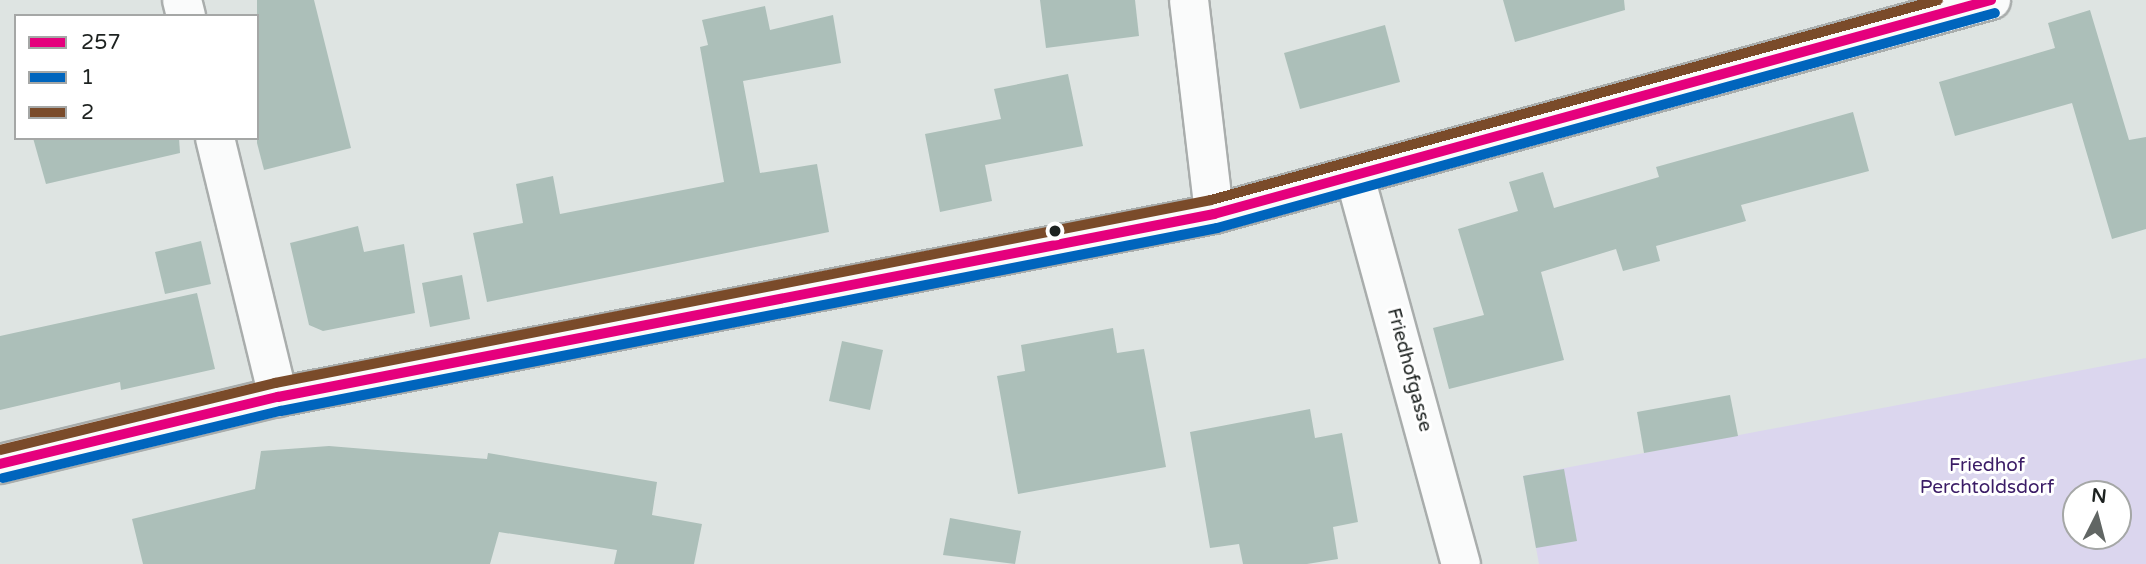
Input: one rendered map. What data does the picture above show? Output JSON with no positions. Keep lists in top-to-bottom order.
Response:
{
  "streets": {
    "street": ["Friedhofgasse"]
  },
  "parks": ["Friedhof Perchtoldsdorf"],
  "lines": ["transit line 257", "transit line 2", "transit line 1"],
  "legend": ["257", "1", "2"],
  "north": "top"
}
